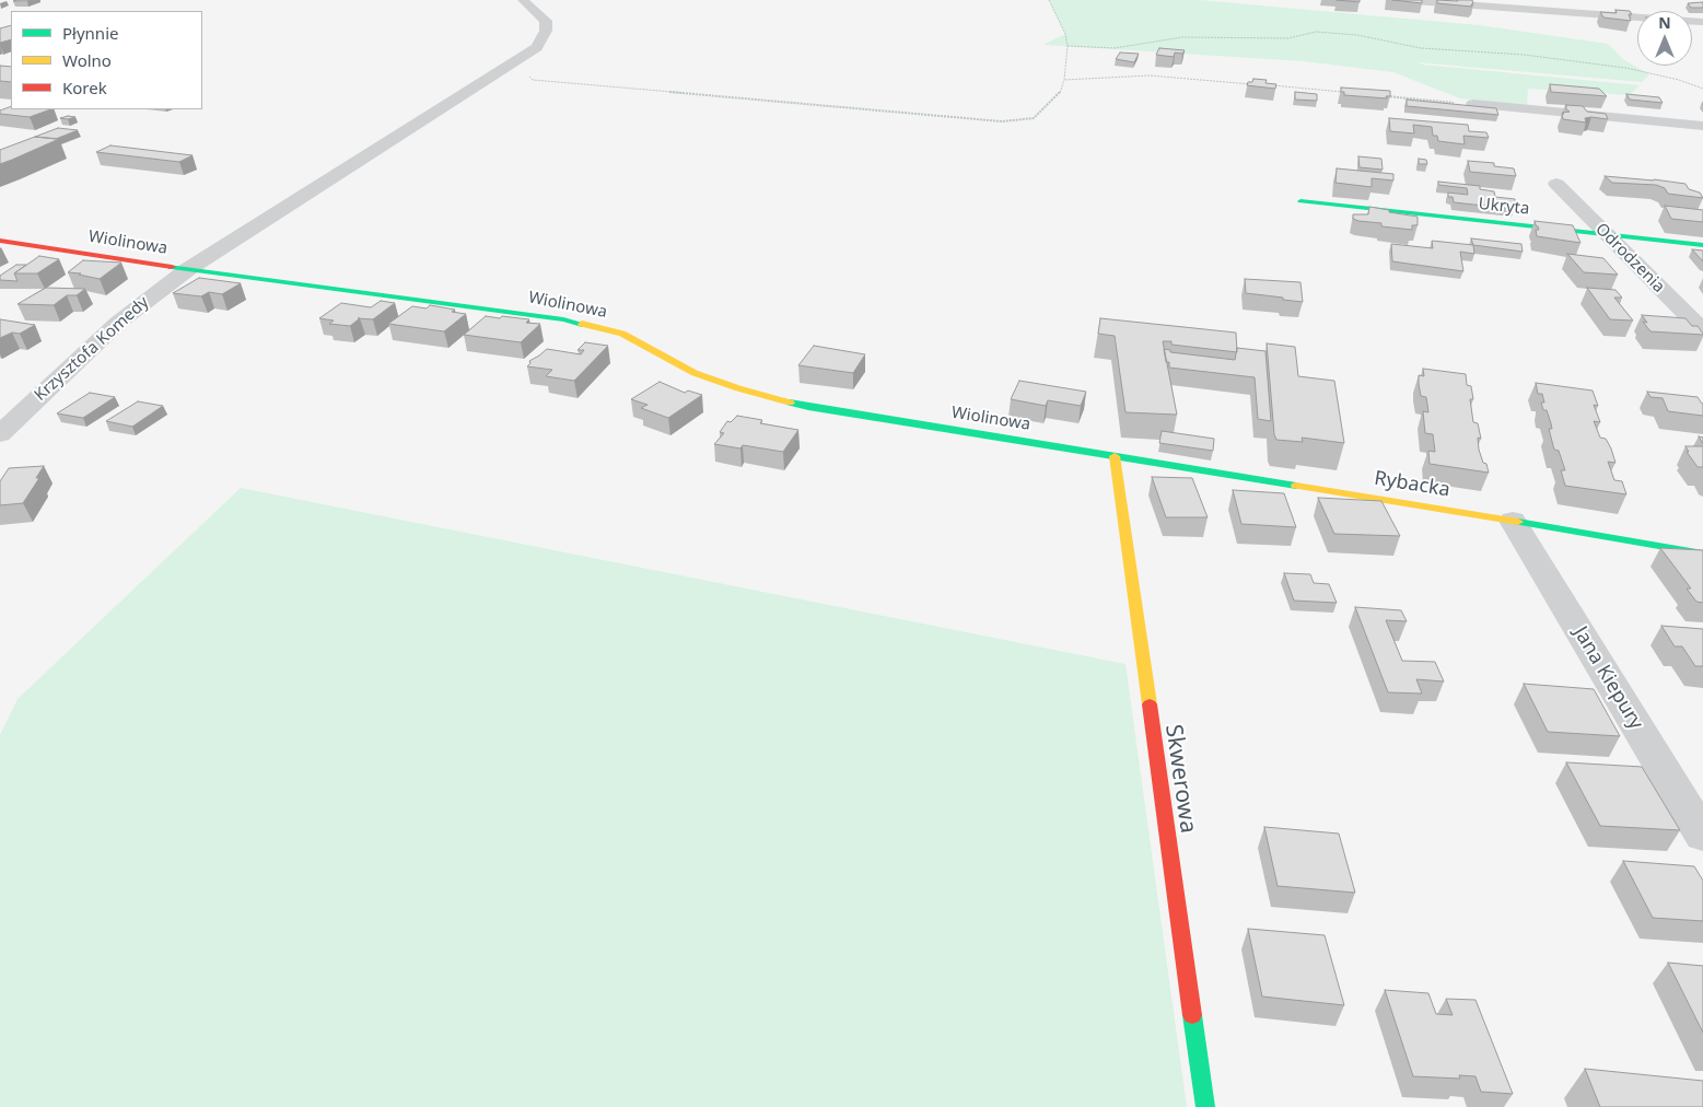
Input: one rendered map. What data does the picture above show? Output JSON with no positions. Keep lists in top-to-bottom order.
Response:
{
  "streets": {
    "street": [
      "Ukryta",
      "Wiolinowa",
      "Odrodzenia",
      "Krzysztofa Komedy",
      "Rybacka",
      "Jana Kiepury",
      "Skwerowa"
    ]
  },
  "crossings": [
    ["Ukryta", "Odrodzenia"],
    ["Wiolinowa", "Krzysztofa Komedy"],
    ["Wiolinowa", "Rybacka"],
    ["Wiolinowa", "Skwerowa"],
    ["Rybacka", "Jana Kiepury"],
    ["Rybacka", "Skwerowa"]
  ],
  "legend": ["Płynnie", "Wolno", "Korek"],
  "north": "top"
}
